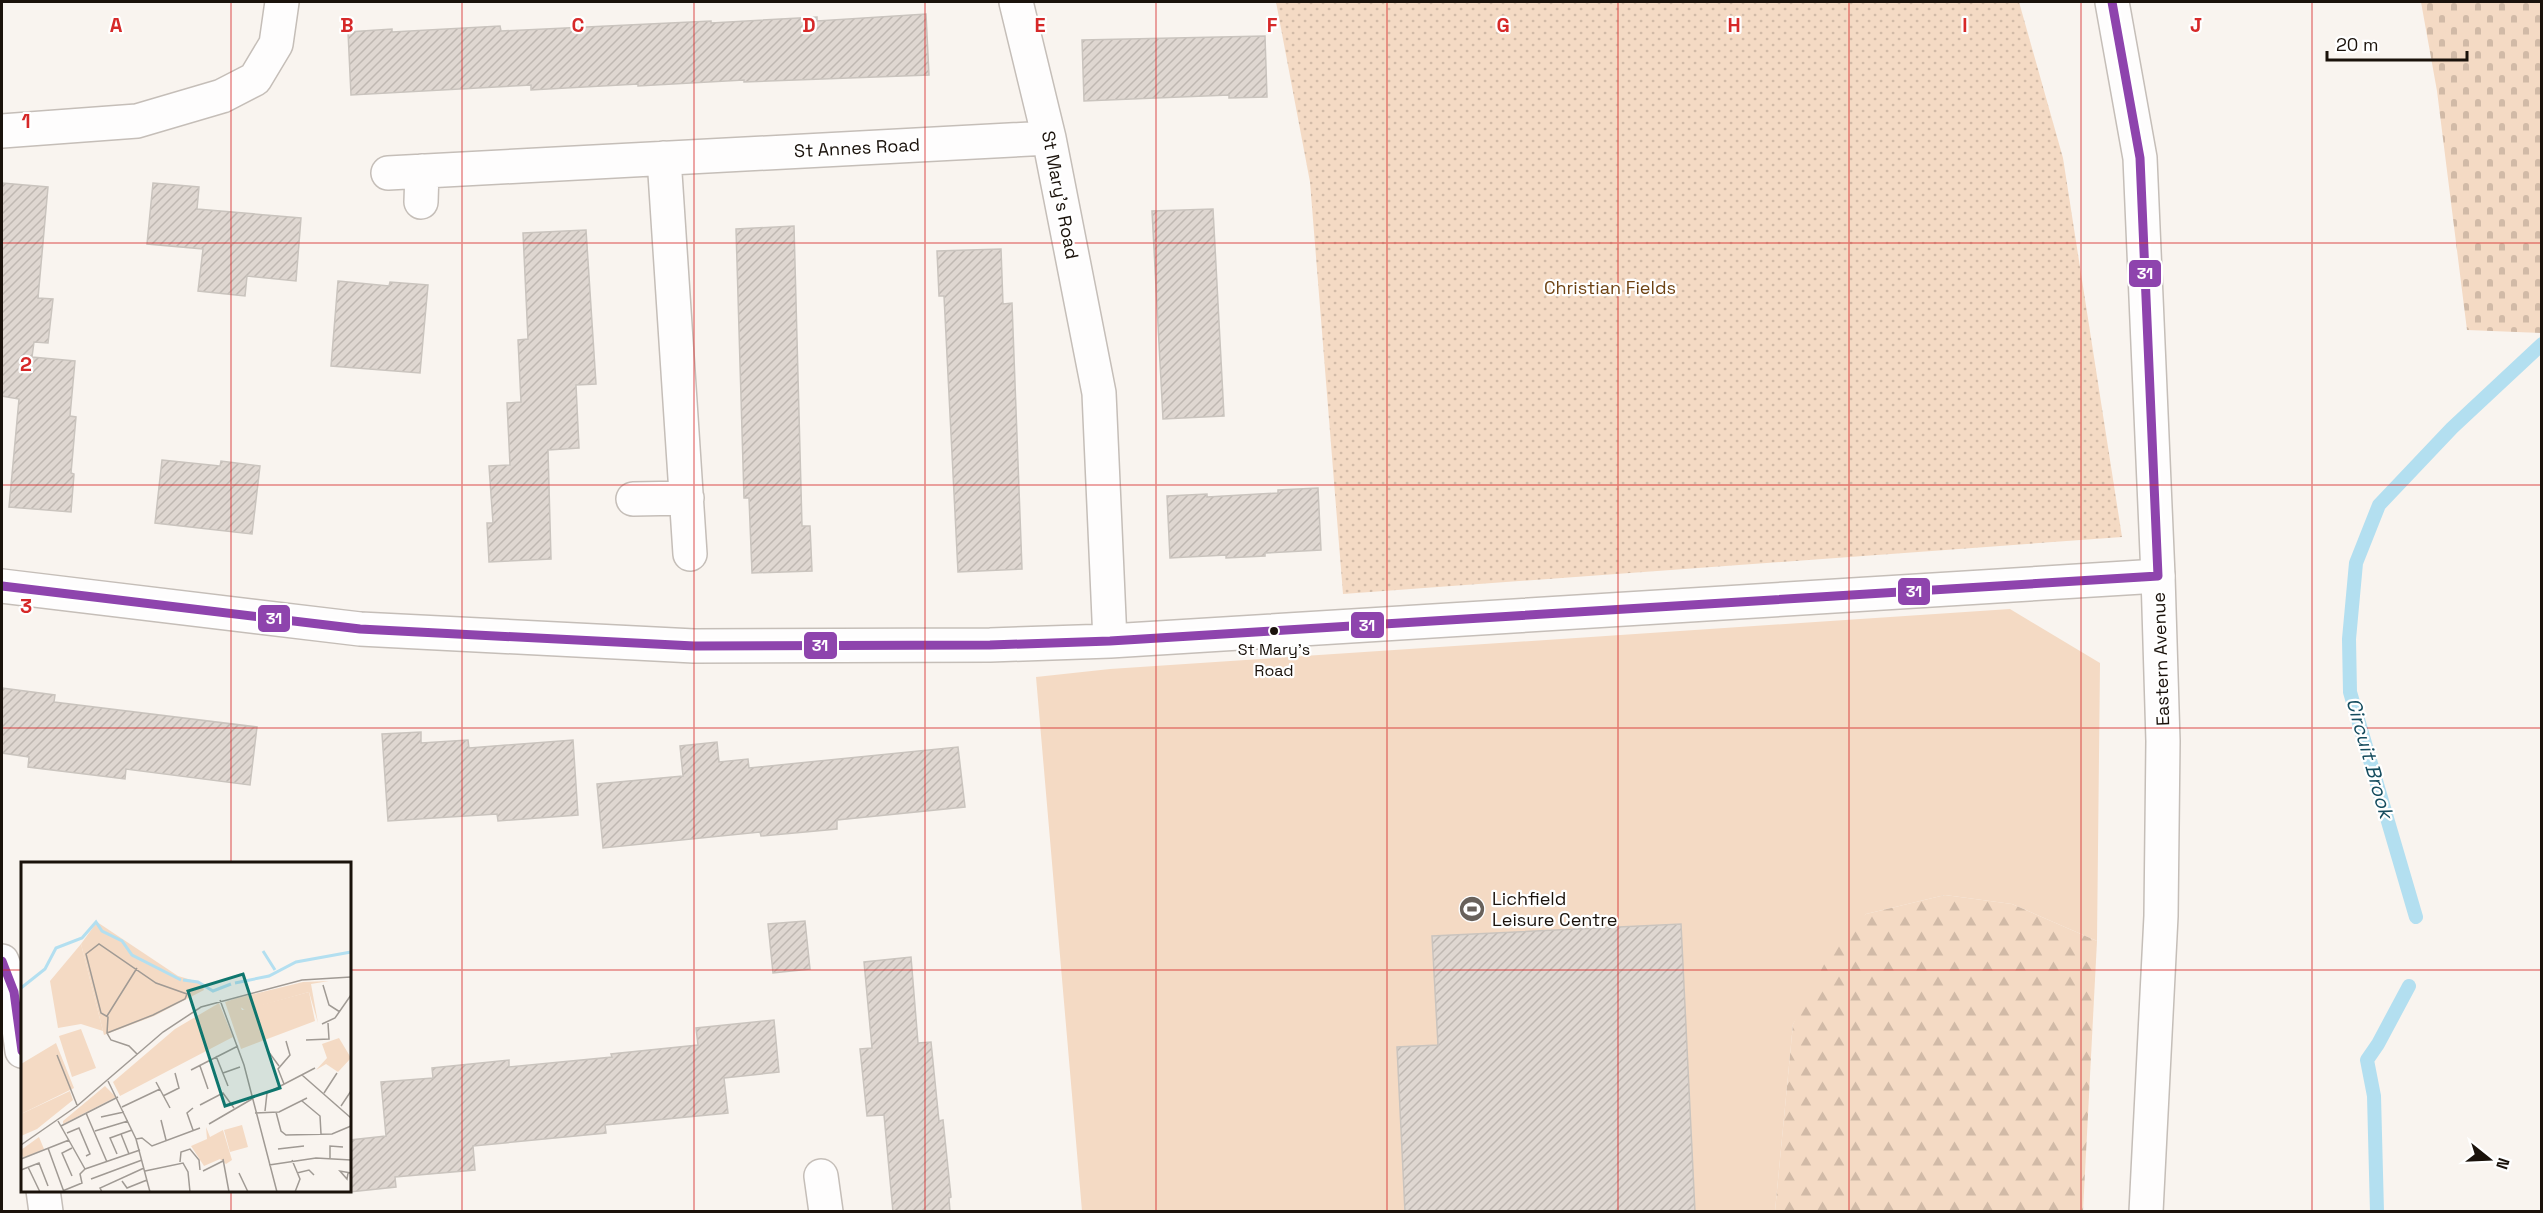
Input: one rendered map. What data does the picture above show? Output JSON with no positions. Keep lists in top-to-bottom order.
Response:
{
  "streets": {
    "main road": ["St Annes Road", "St Mary's Road", "Eastern Avenue"]
  },
  "crossings": [
    ["St Annes Road", "St Mary's Road"]
  ],
  "water": ["Circuit Brook"],
  "parks": ["Christian Fields"],
  "places": {
    "other": ["St Mary's Road"],
    "sports": ["Lichfield Leisure Centre"]
  },
  "lines": ["transit line 31"],
  "scale_bar": "20 m",
  "north": "right",
  "grid": {
    "columns": [
      "A",
      "B",
      "C",
      "D",
      "E",
      "F",
      "G",
      "H",
      "I",
      "J"
    ],
    "rows": ["1", "2", "3"]
  }
}
